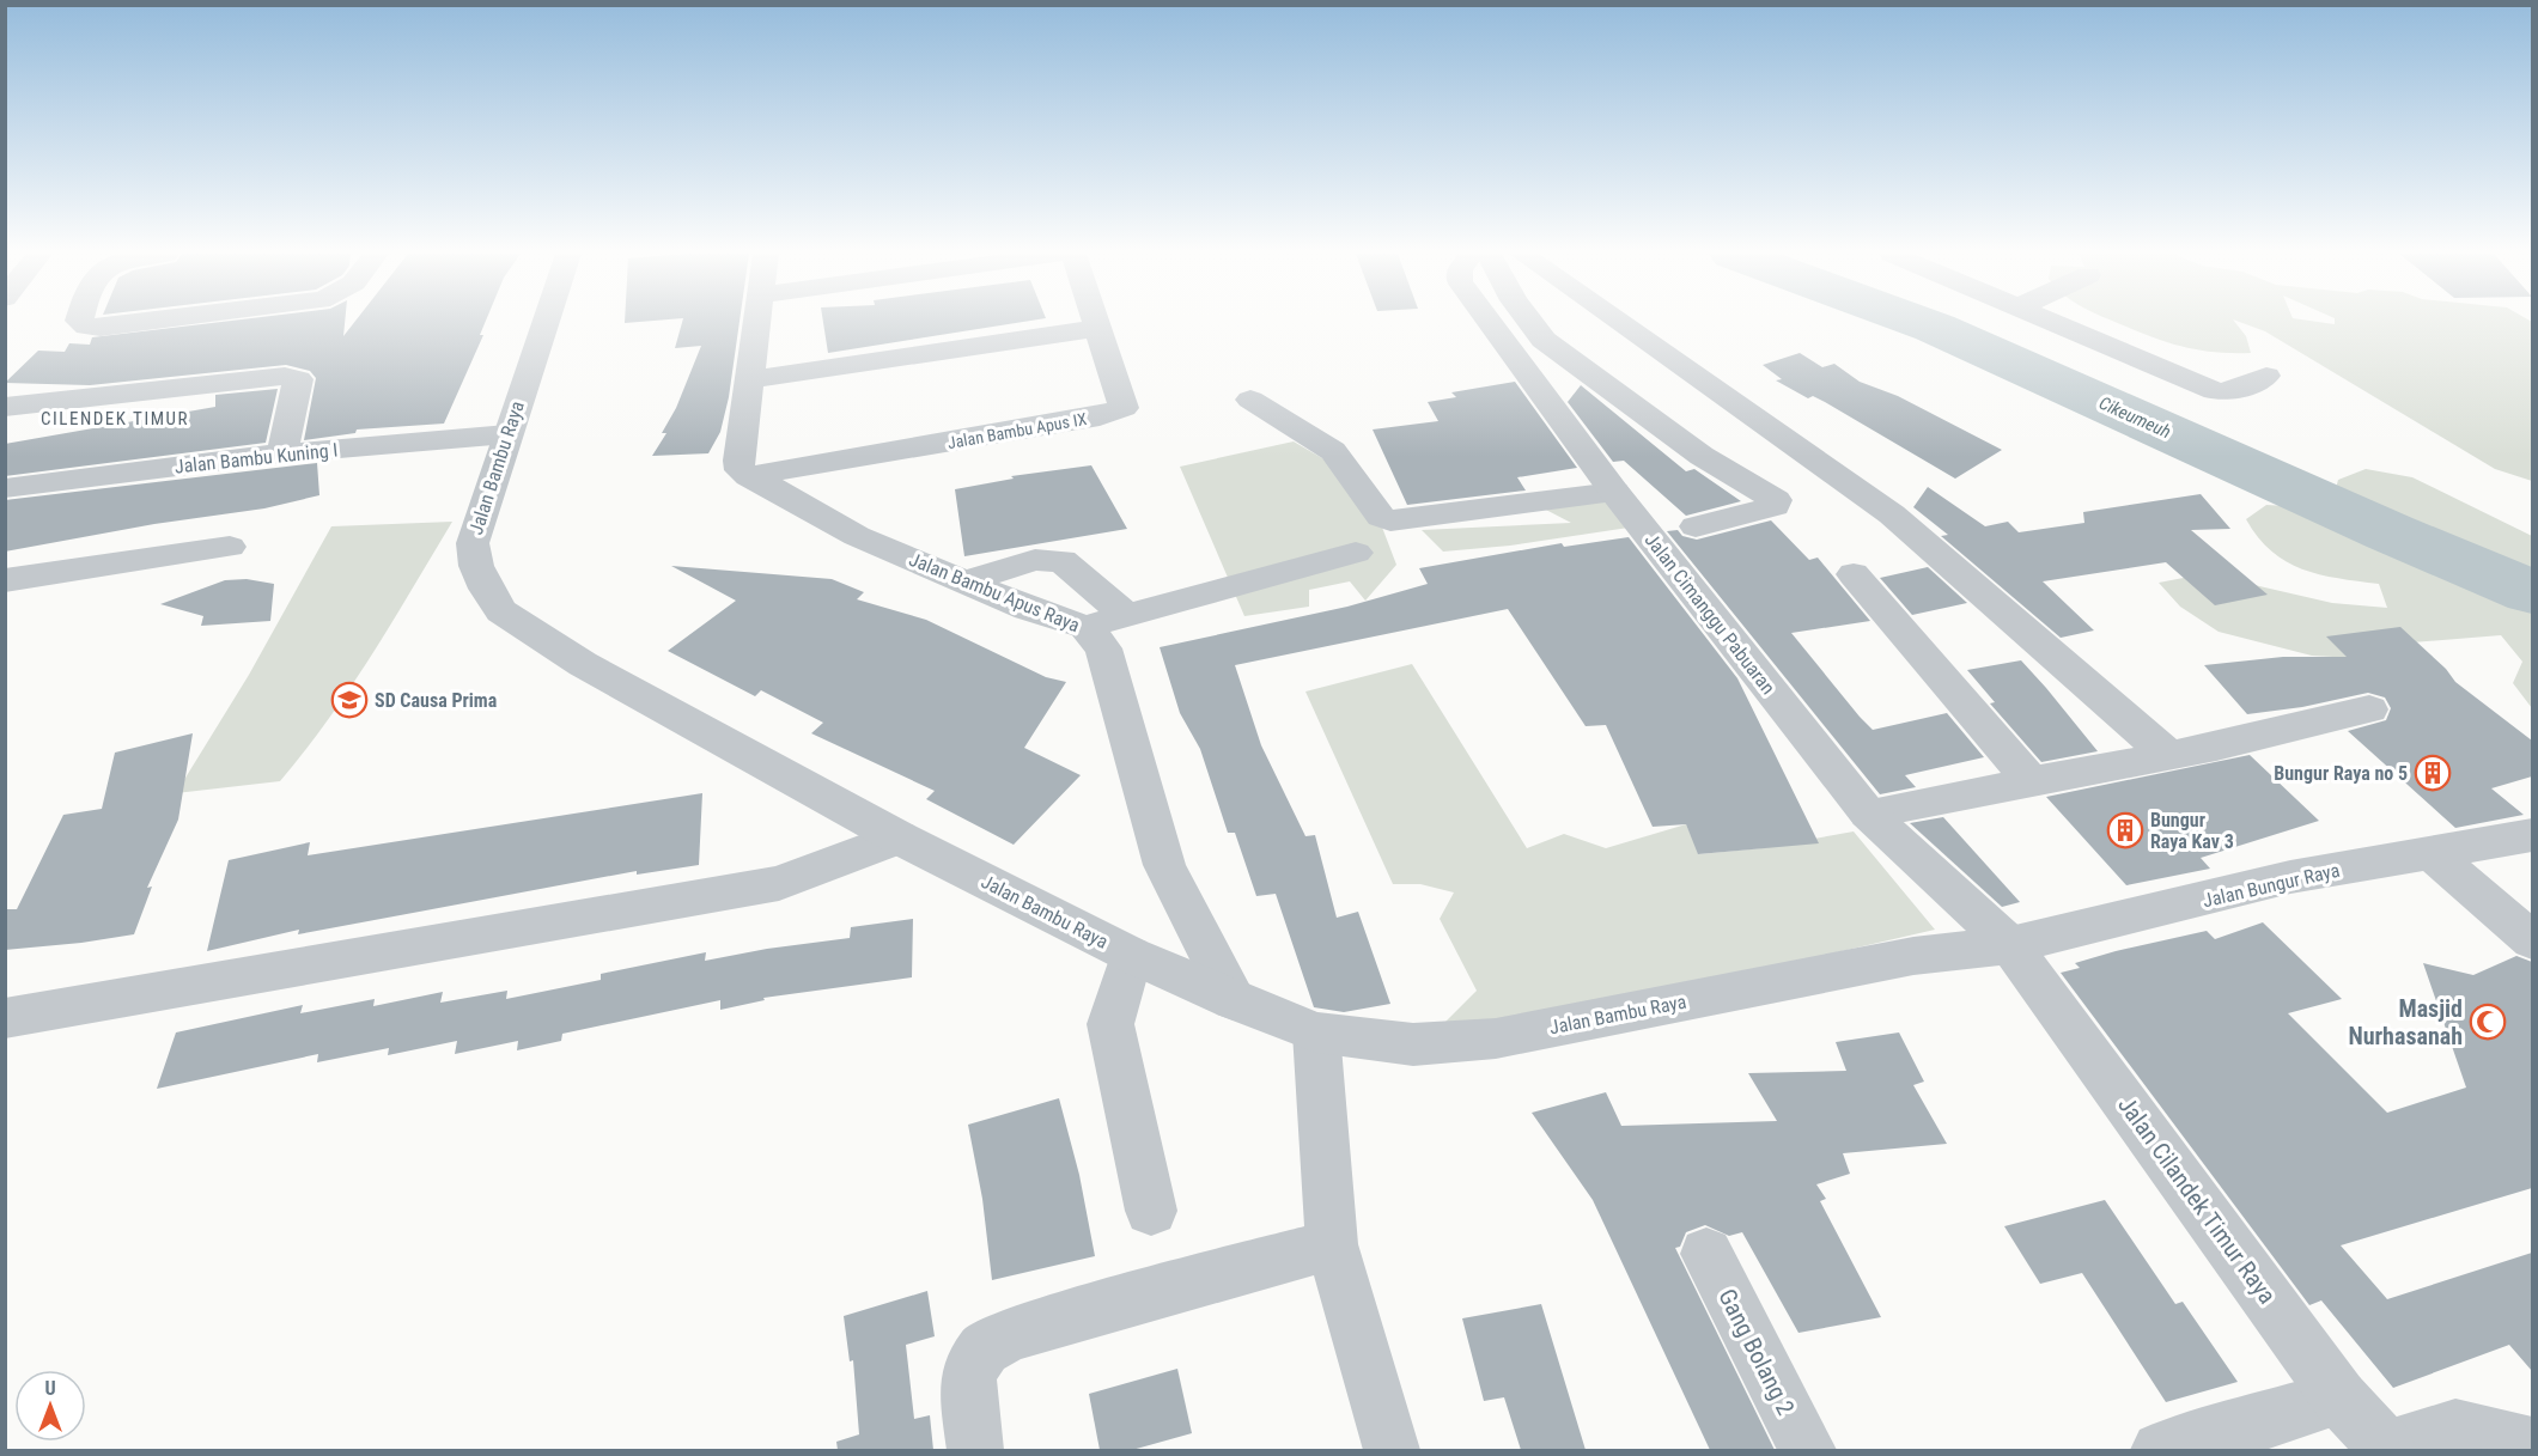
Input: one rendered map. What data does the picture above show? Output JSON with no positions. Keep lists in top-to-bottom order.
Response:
{
  "streets": {
    "street": [
      "Jalan Bambu Apus IX",
      "Jalan Bambu Kuning I",
      "Jalan Bambu Raya",
      "Jalan Bambu Apus Raya",
      "Jalan Cimanggu Pabuaran",
      "Jalan Bungur Raya",
      "Jalan Cilandek Timur Raya",
      "Gang Bolang 2"
    ]
  },
  "crossings": [
    ["Jalan Bambu Apus IX", "Jalan Bambu Apus Raya"],
    ["Jalan Bambu Kuning I", "Jalan Bambu Raya"],
    ["Jalan Bambu Raya", "Jalan Bambu Apus Raya"],
    ["Jalan Bambu Raya", "Jalan Cimanggu Pabuaran"],
    ["Jalan Bambu Raya", "Jalan Bungur Raya"],
    ["Jalan Bambu Raya", "Jalan Cilandek Timur Raya"],
    ["Jalan Cimanggu Pabuaran", "Jalan Bungur Raya"],
    ["Jalan Cimanggu Pabuaran", "Jalan Cilandek Timur Raya"],
    ["Jalan Bungur Raya", "Jalan Cilandek Timur Raya"]
  ],
  "districts": ["CILENDEK TIMUR"],
  "water": ["Cikeumeuh"],
  "places": {
    "school or university": ["SD Causa Prima"],
    "building": ["Bungur Raya no 5", "Bungur Raya Kav 3"],
    "mosque": ["Masjid Nurhasanah"]
  },
  "north": "top"
}
